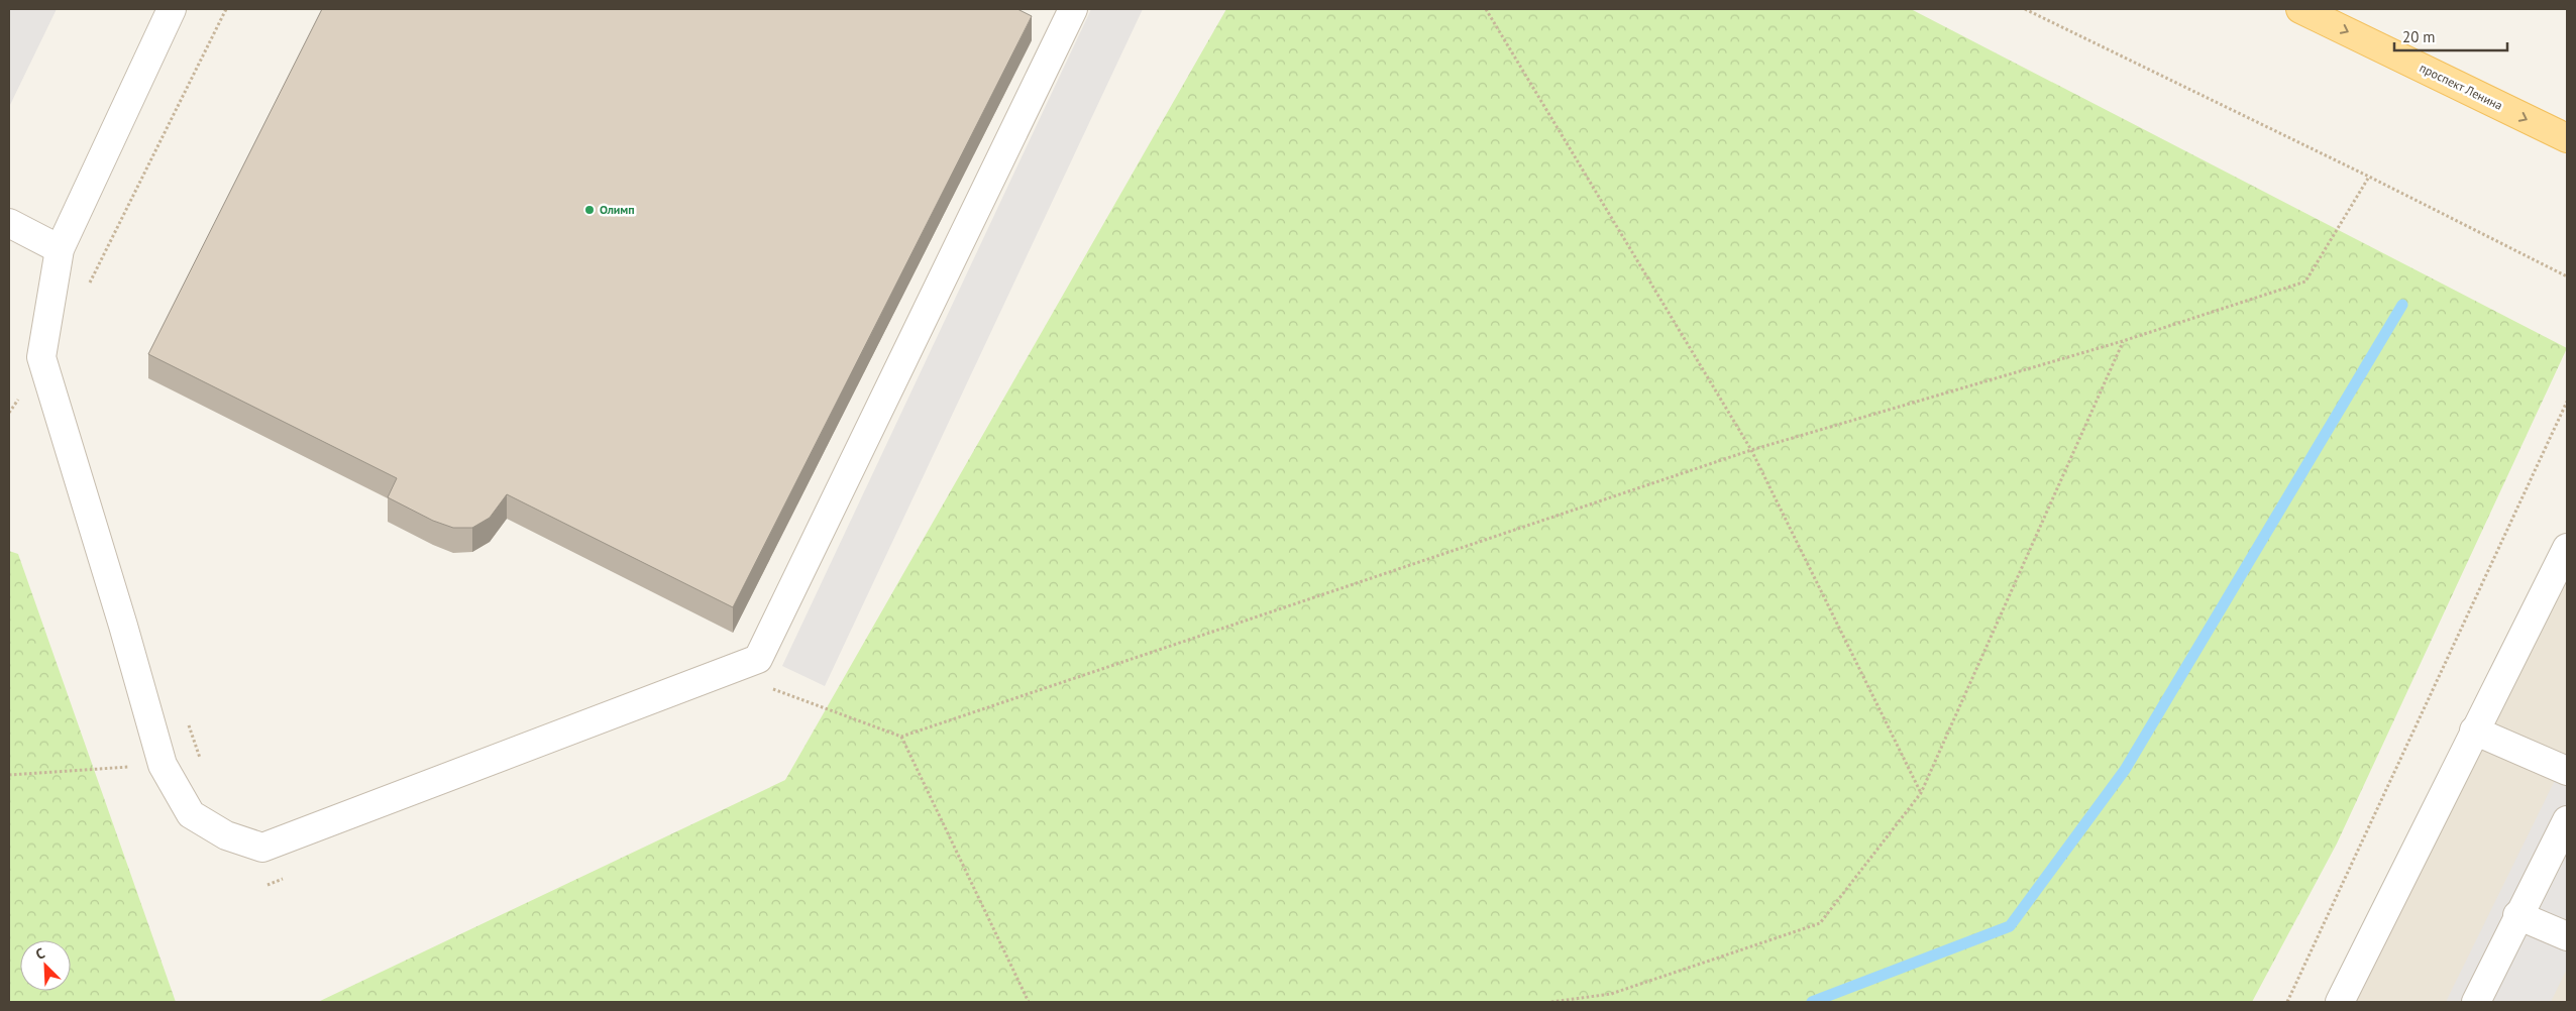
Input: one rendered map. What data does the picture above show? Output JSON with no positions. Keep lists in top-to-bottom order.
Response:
{
  "streets": {
    "main road": ["проспект Ленина"]
  },
  "one_way": ["проспект Ленина"],
  "places": ["Олимп"],
  "scale_bar": "20 m",
  "north": "top left"
}
